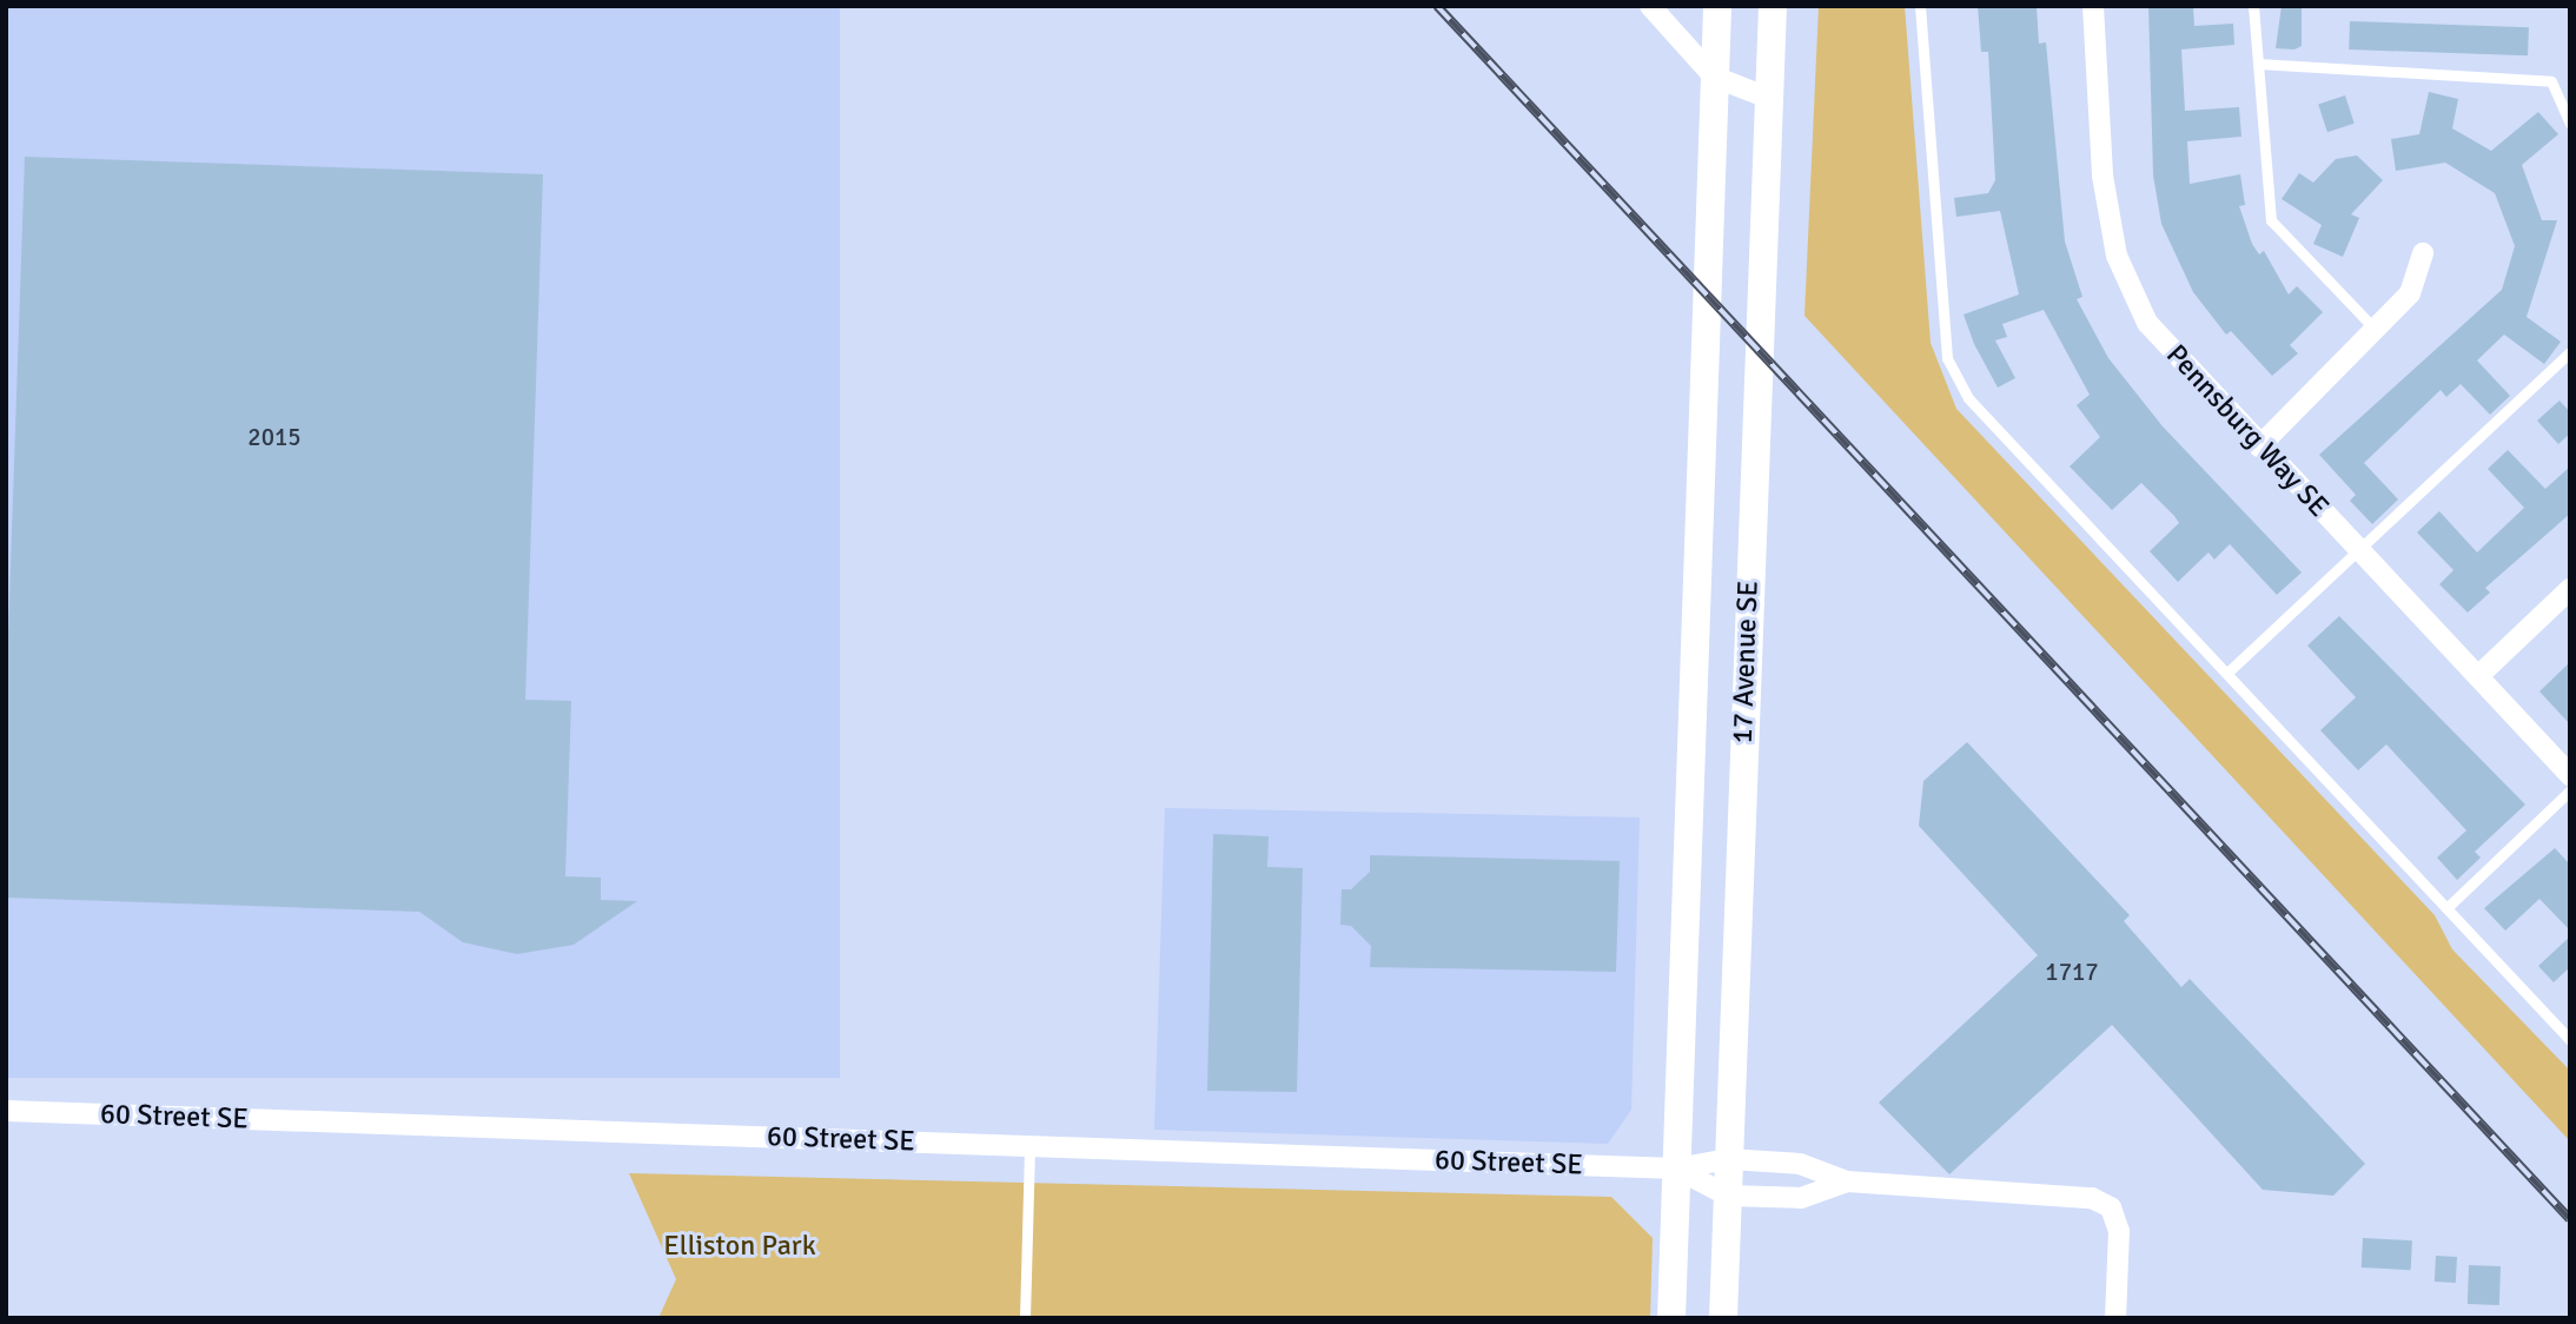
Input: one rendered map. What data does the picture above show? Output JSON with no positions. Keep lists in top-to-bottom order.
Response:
{
  "streets": {
    "main road": ["17 Avenue SE"],
    "street": ["Pennsburg Way SE", "60 Street SE"]
  },
  "crossings": [
    ["17 Avenue SE", "60 Street SE"]
  ],
  "parks": ["Elliston Park"],
  "house_numbers": ["2015", "1717"]
}
